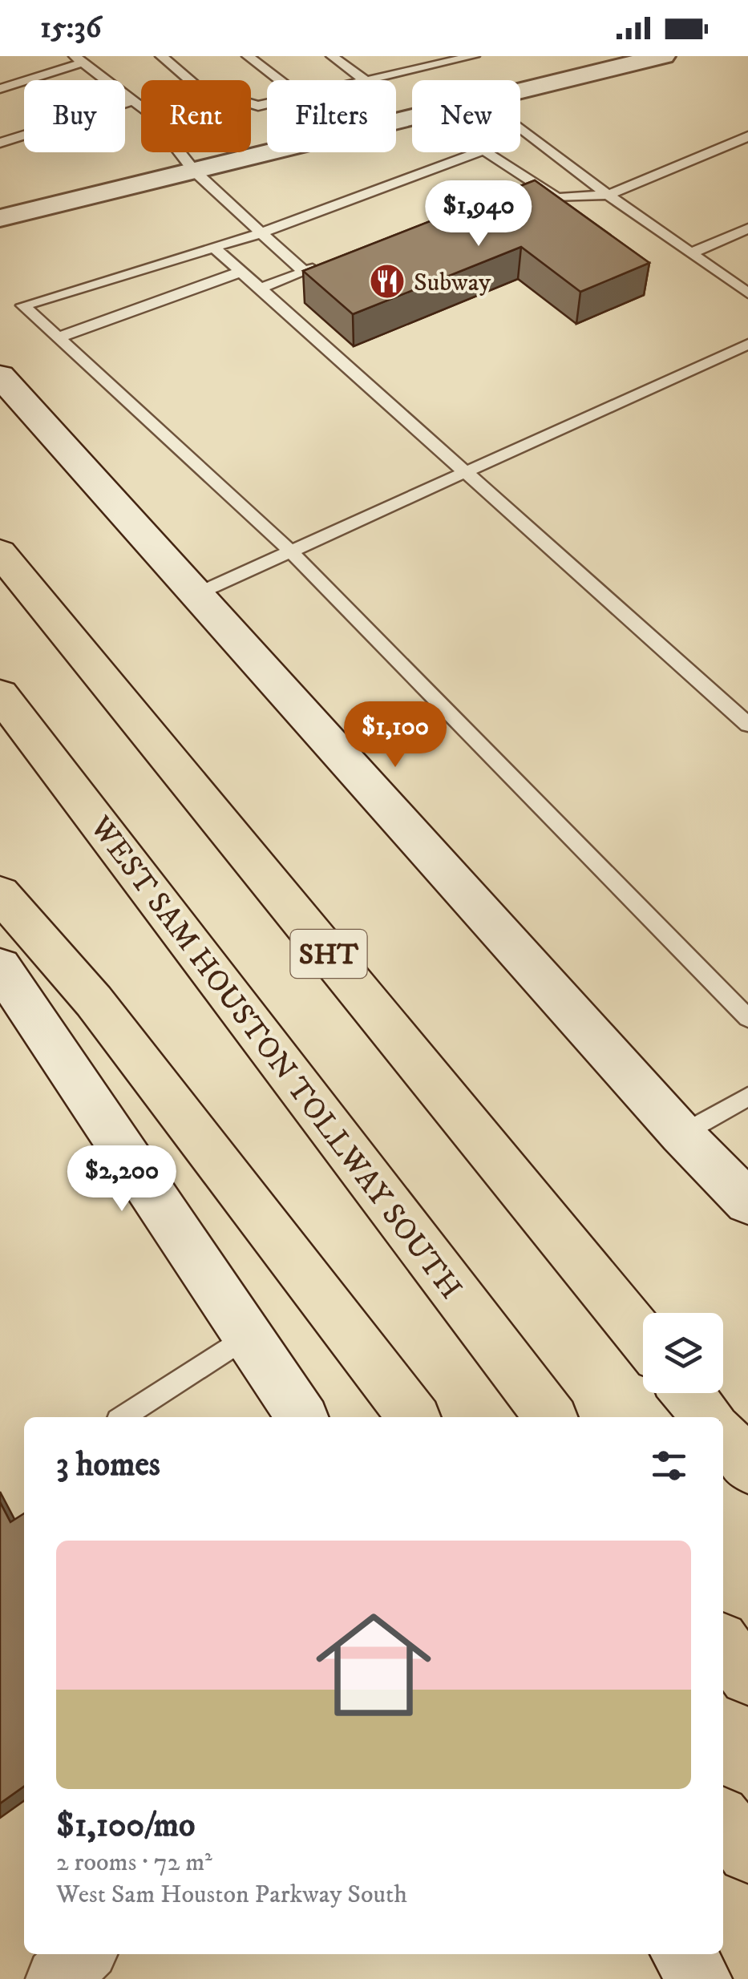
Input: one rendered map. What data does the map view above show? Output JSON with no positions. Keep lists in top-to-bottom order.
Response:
{
  "streets": {
    "highway": ["SHT", "WEST SAM HOUSTON TOLLWAY SOUTH"]
  },
  "places": {
    "restaurant": ["Subway"]
  },
  "page": {
    "status": "15:36",
    "chip": [
      "Buy",
      "Rent",
      "Filters",
      "New"
    ],
    "price": ["$1,940", "$1,100", "$2,200"],
    "heading": "3 homes",
    "list": [
      {
        "name": "$1,100/mo",
        "note": "2 rooms · 72 m² · West Sam Houston Parkway South"
      }
    ]
  }
}
